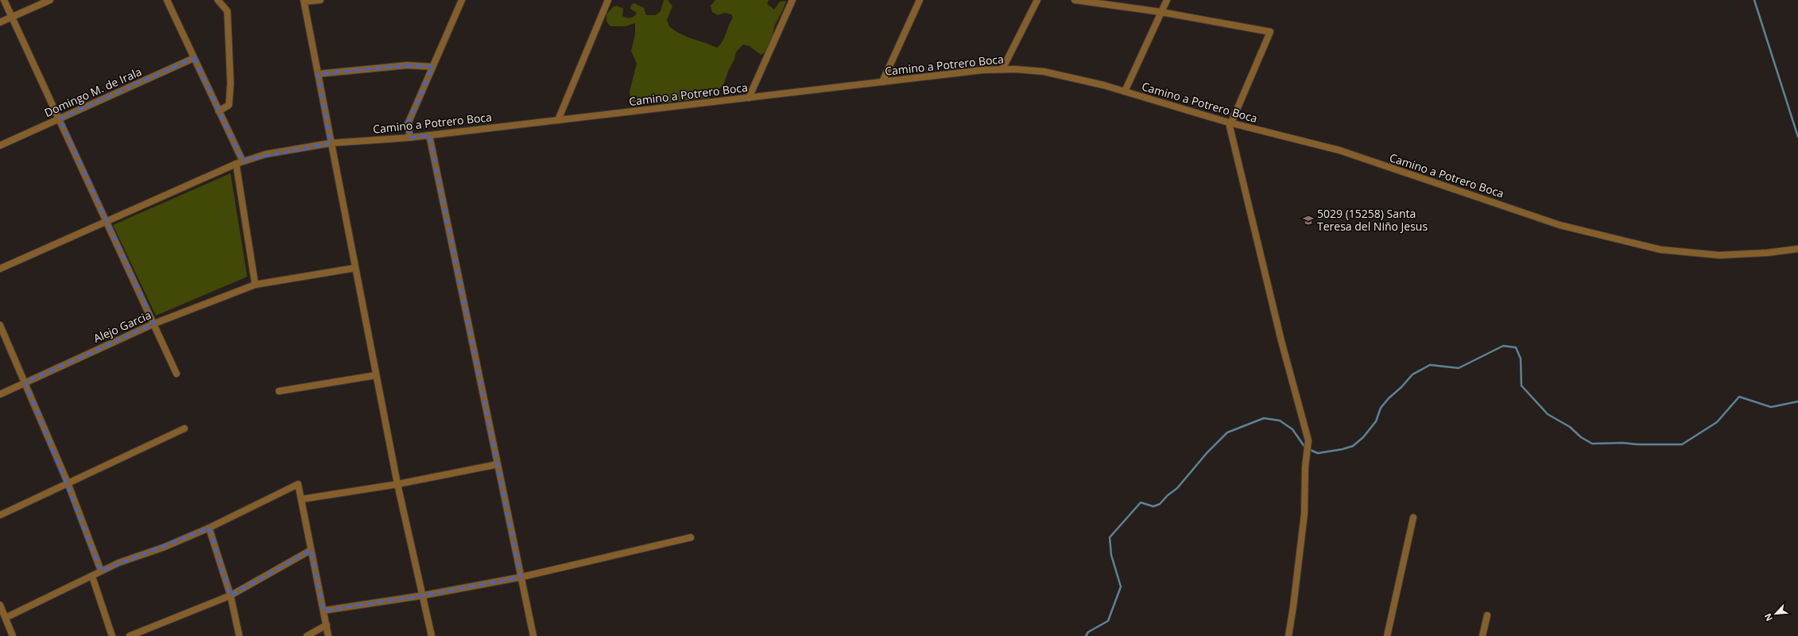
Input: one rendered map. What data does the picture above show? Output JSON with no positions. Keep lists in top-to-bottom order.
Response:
{
  "streets": {
    "street": ["Camino a Potrero Boca", "Domingo M. de Irala", "Alejo Garcia"]
  },
  "places": {
    "school or university": ["5029 (15258) Santa Teresa del Niño Jesus"]
  },
  "north": "bottom left"
}
